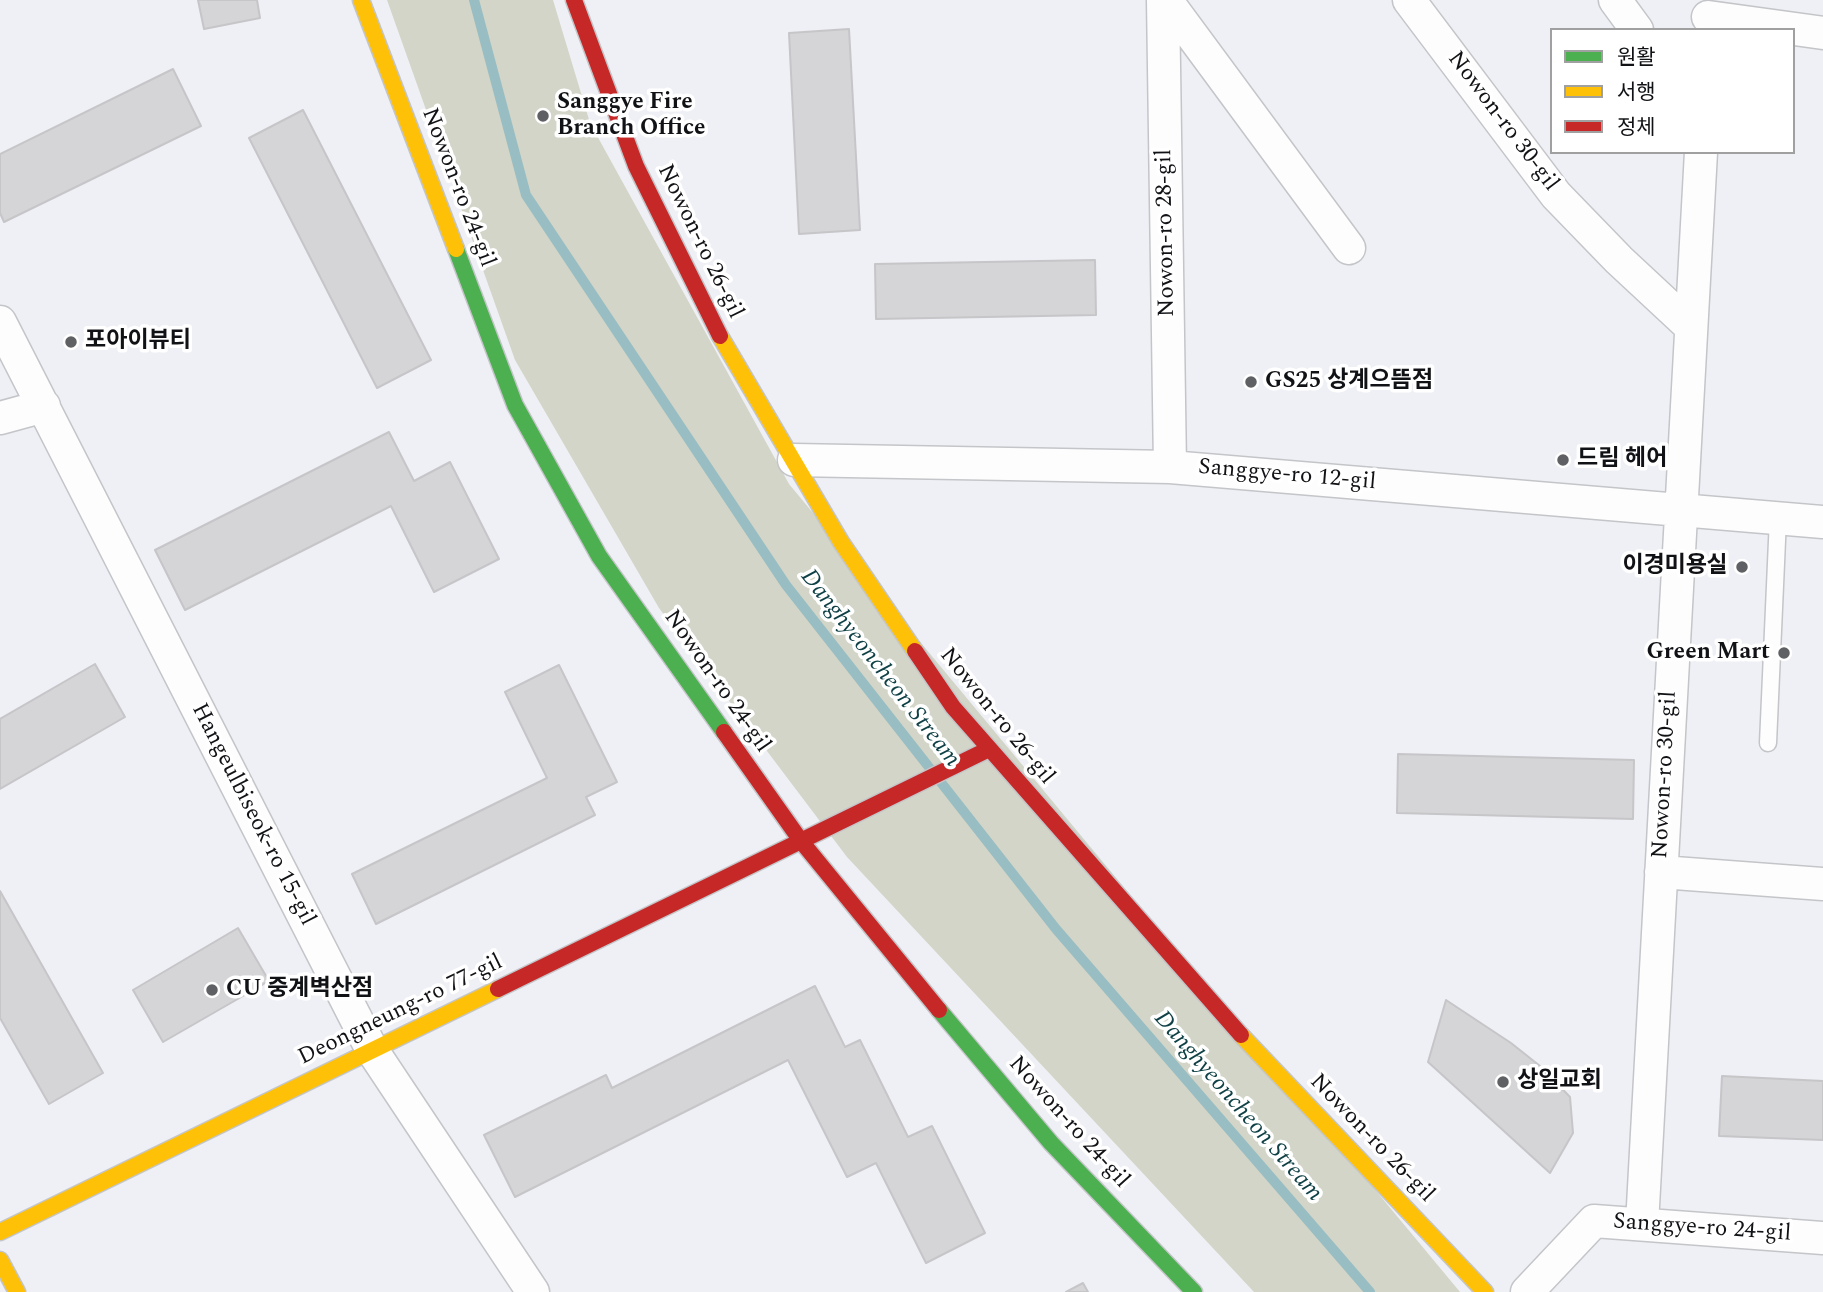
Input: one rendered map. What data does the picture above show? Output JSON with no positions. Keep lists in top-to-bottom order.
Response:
{
  "streets": {
    "street": [
      "Nowon-ro 30-gil",
      "Nowon-ro 24-gil",
      "Nowon-ro 28-gil",
      "Nowon-ro 26-gil",
      "Sanggye-ro 12-gil",
      "Hangeulbiseok-ro 15-gil",
      "Deongneung-ro 77-gil",
      "Sanggye-ro 24-gil"
    ]
  },
  "crossings": [
    ["Nowon-ro 30-gil", "Sanggye-ro 12-gil"],
    ["Nowon-ro 30-gil", "Sanggye-ro 24-gil"],
    ["Nowon-ro 24-gil", "Deongneung-ro 77-gil"],
    ["Nowon-ro 28-gil", "Sanggye-ro 12-gil"],
    ["Nowon-ro 26-gil", "Sanggye-ro 12-gil"],
    ["Nowon-ro 26-gil", "Deongneung-ro 77-gil"],
    ["Hangeulbiseok-ro 15-gil", "Deongneung-ro 77-gil"]
  ],
  "water": ["Danghyeoncheon Stream"],
  "places": [
    "Sanggye Fire Branch Office",
    "포아이뷰티",
    "GS25 상계으뜸점",
    "드림 헤어",
    "이경미용실",
    "Green Mart",
    "CU 중계벽산점",
    "상일교회"
  ],
  "legend": ["원활", "서행", "정체"]
}
